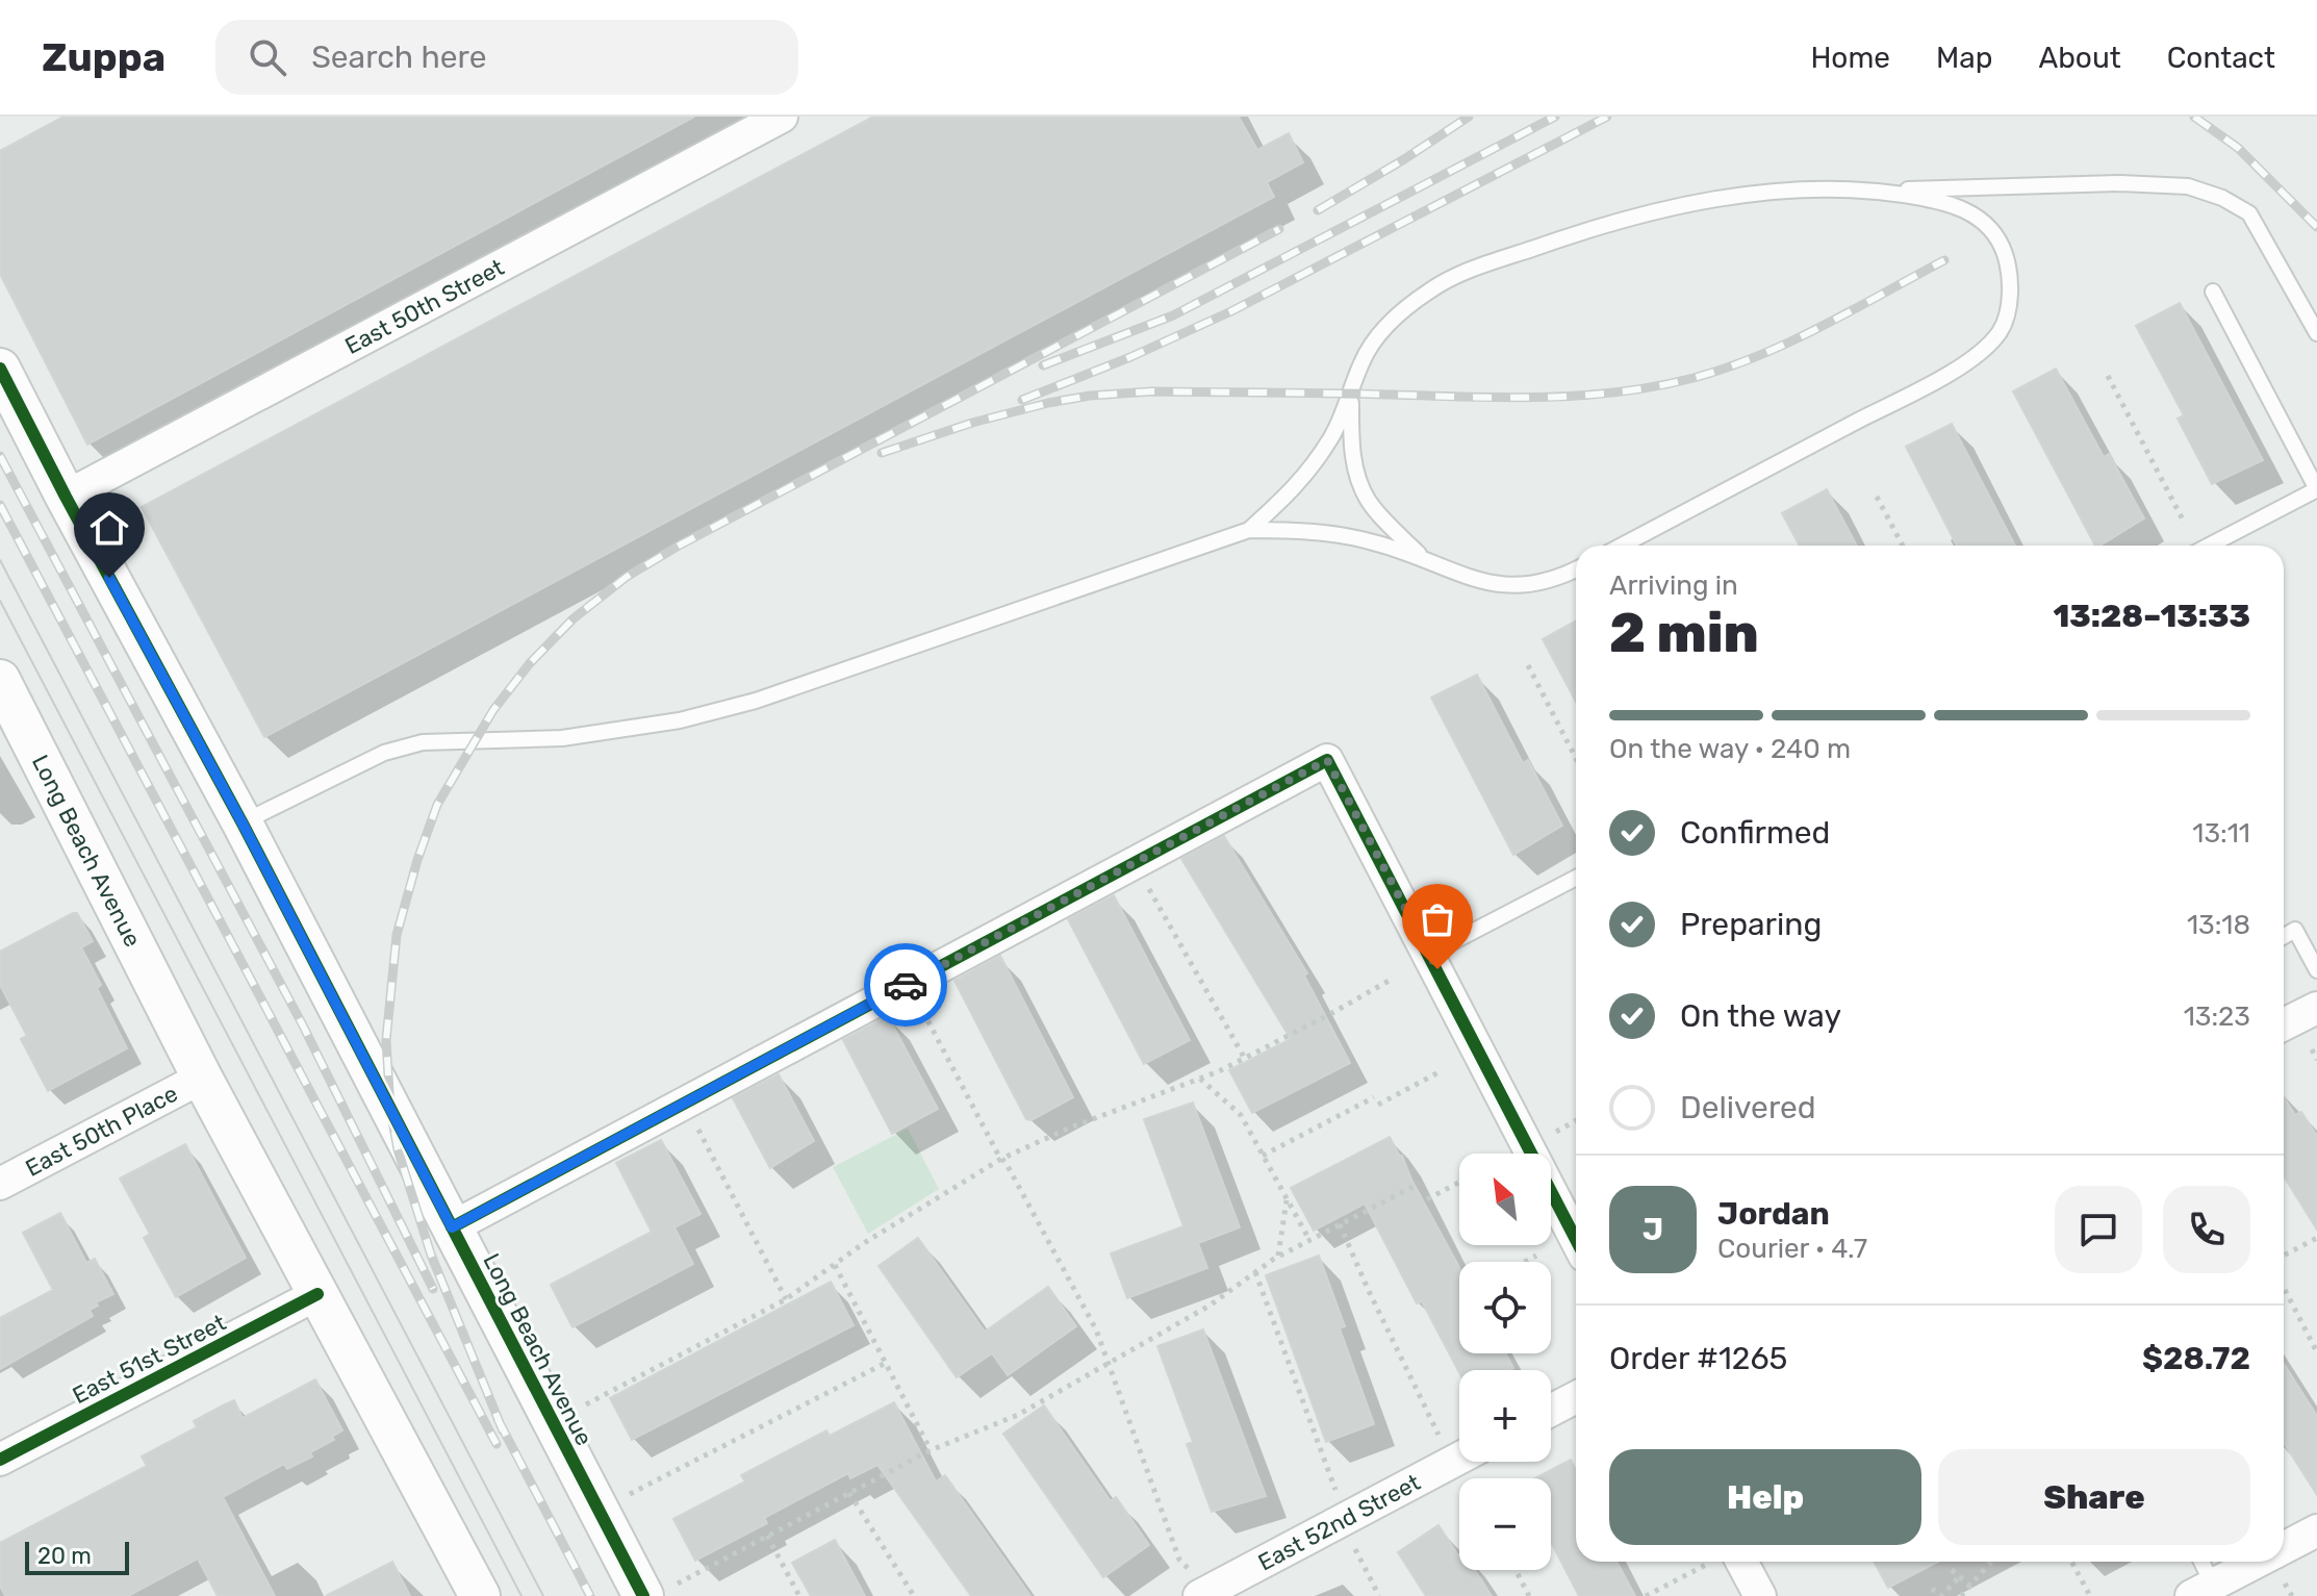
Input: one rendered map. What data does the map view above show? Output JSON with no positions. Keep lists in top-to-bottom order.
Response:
{
  "streets": {
    "street": [
      "East 50th Street",
      "Long Beach Avenue",
      "East 50th Place",
      "East 51st Street",
      "East 52nd Street"
    ]
  },
  "crossings": [
    ["East 50th Street", "Long Beach Avenue"],
    ["Long Beach Avenue", "East 50th Place"],
    ["Long Beach Avenue", "East 51st Street"]
  ],
  "scale_bar": "20 m",
  "north": "top left",
  "page": {
    "header": "Zuppa",
    "search": "Search here",
    "nav": [
      "Home",
      "Map",
      "About",
      "Contact"
    ],
    "heading": ["2 min", "Arriving in", "13:28–13:33"],
    "panel": [
      "Jordan",
      "Courier · 4.7",
      "Order #1265",
      "$28.72"
    ],
    "bar": "On the way · 240 m",
    "list": [
      ["Confirmed", "13:11"],
      ["Preparing", "13:18"],
      ["On the way", "13:23"],
      "Delivered"
    ],
    "map_buttons": ["+", "−"],
    "round": "J",
    "buttons": ["Help", "Share"],
    "scale": "20 m"
  }
}
